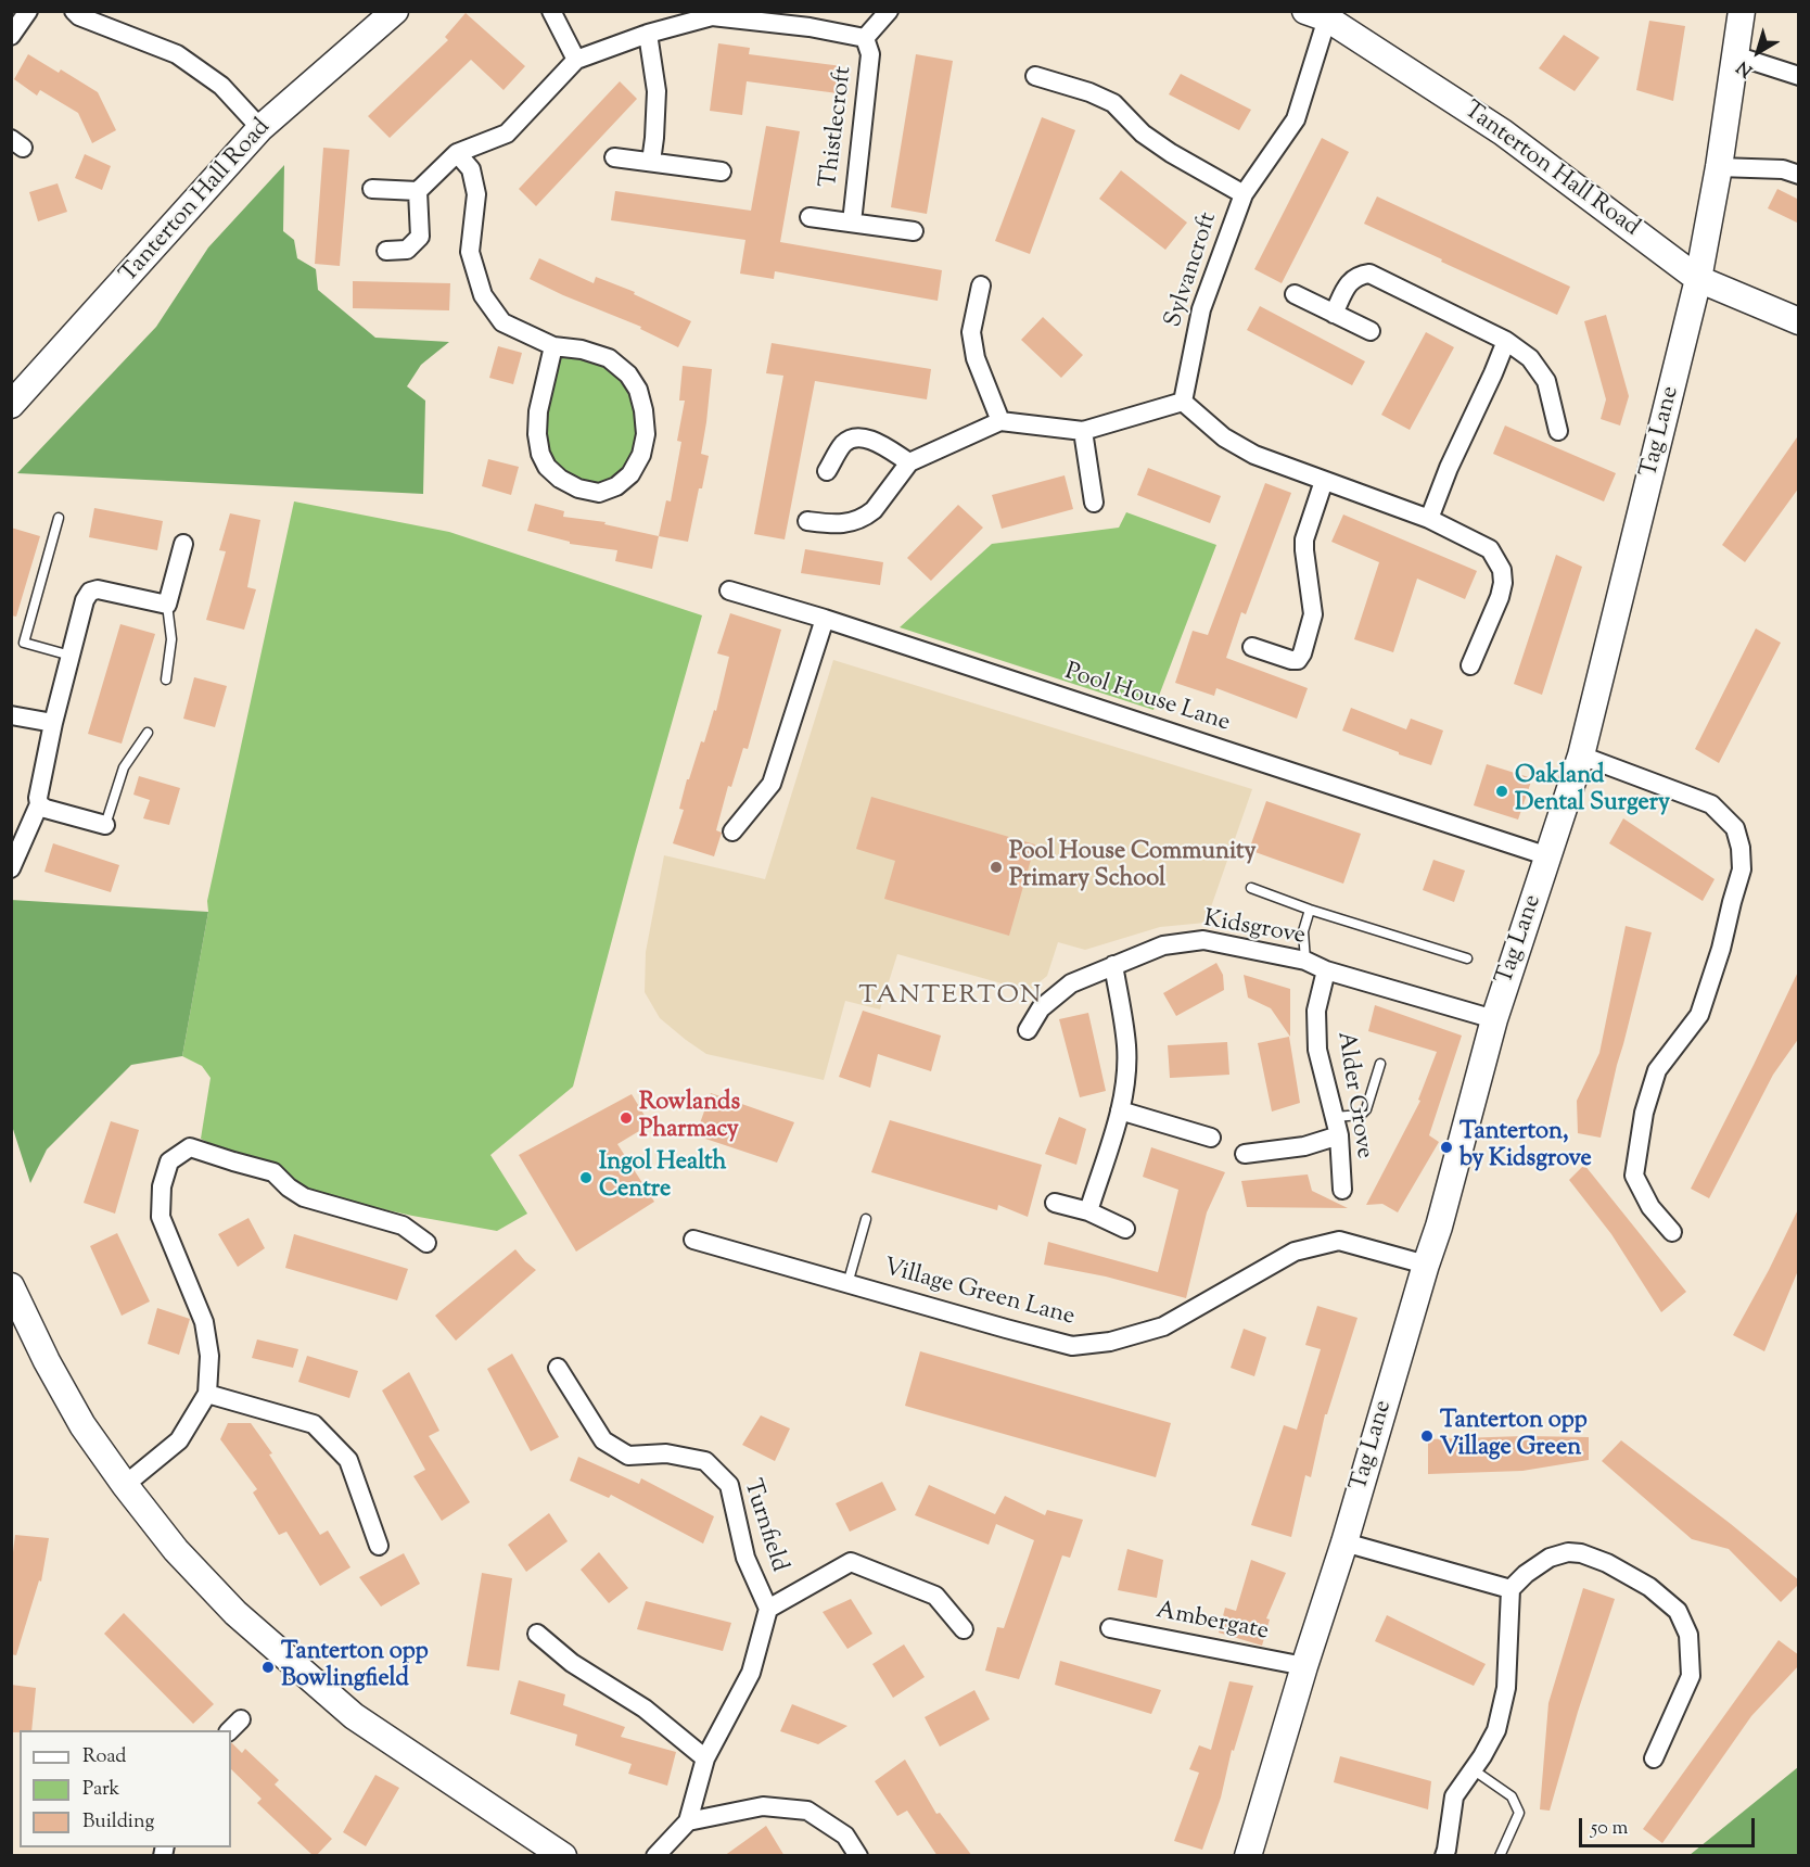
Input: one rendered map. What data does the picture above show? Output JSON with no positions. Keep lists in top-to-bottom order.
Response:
{
  "streets": {
    "main road": ["Tanterton Hall Road", "Tag Lane"],
    "street": [
      "Thistlecroft",
      "Sylvancroft",
      "Pool House Lane",
      "Kidsgrove",
      "Alder Grove",
      "Village Green Lane",
      "Turnfield",
      "Ambergate"
    ]
  },
  "crossings": [
    ["Tanterton Hall Road", "Sylvancroft"],
    ["Tanterton Hall Road", "Tag Lane"],
    ["Tag Lane", "Pool House Lane"],
    ["Tag Lane", "Kidsgrove"],
    ["Tag Lane", "Village Green Lane"],
    ["Tag Lane", "Ambergate"],
    ["Kidsgrove", "Alder Grove"]
  ],
  "districts": ["TANTERTON"],
  "places": [
    "Oakland Dental Surgery",
    "Pool House Community Primary School",
    "Rowlands Pharmacy",
    "Tanterton, by Kidsgrove",
    "Ingol Health Centre",
    "Tanterton opp Village Green",
    "Tanterton opp Bowlingfield"
  ],
  "legend": ["Road", "Park", "Building"],
  "scale_bar": "50 m",
  "north": "bottom left"
}
